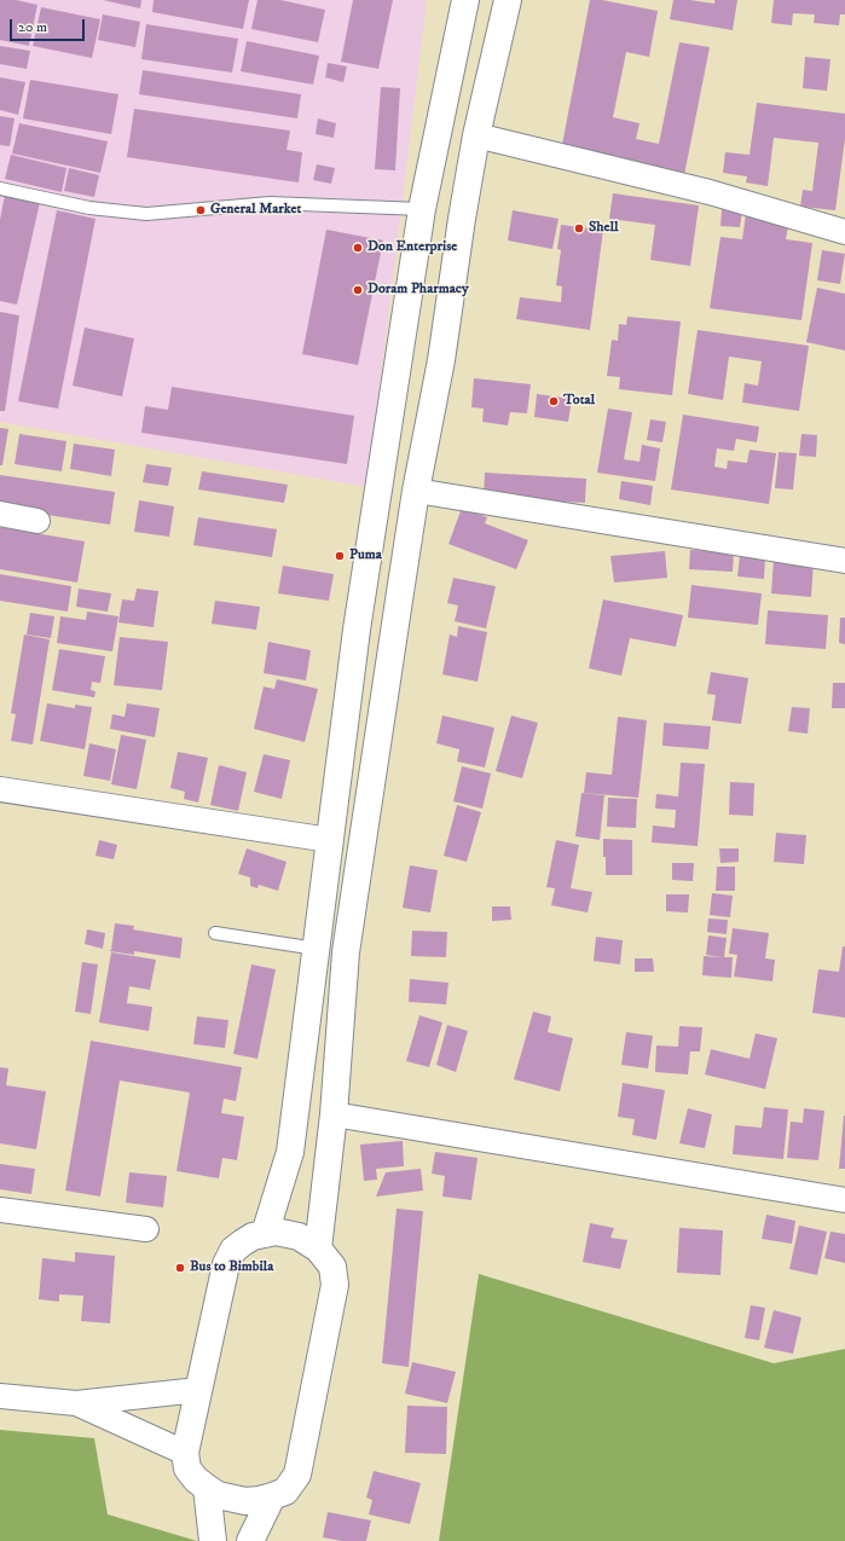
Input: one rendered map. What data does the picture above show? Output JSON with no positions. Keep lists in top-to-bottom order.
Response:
{
  "places": [
    "General Market",
    "Shell",
    "Don Enterprise",
    "Doram Pharmacy",
    "Total",
    "Puma",
    "Bus to Bimbila"
  ],
  "scale_bar": "20 m"
}
